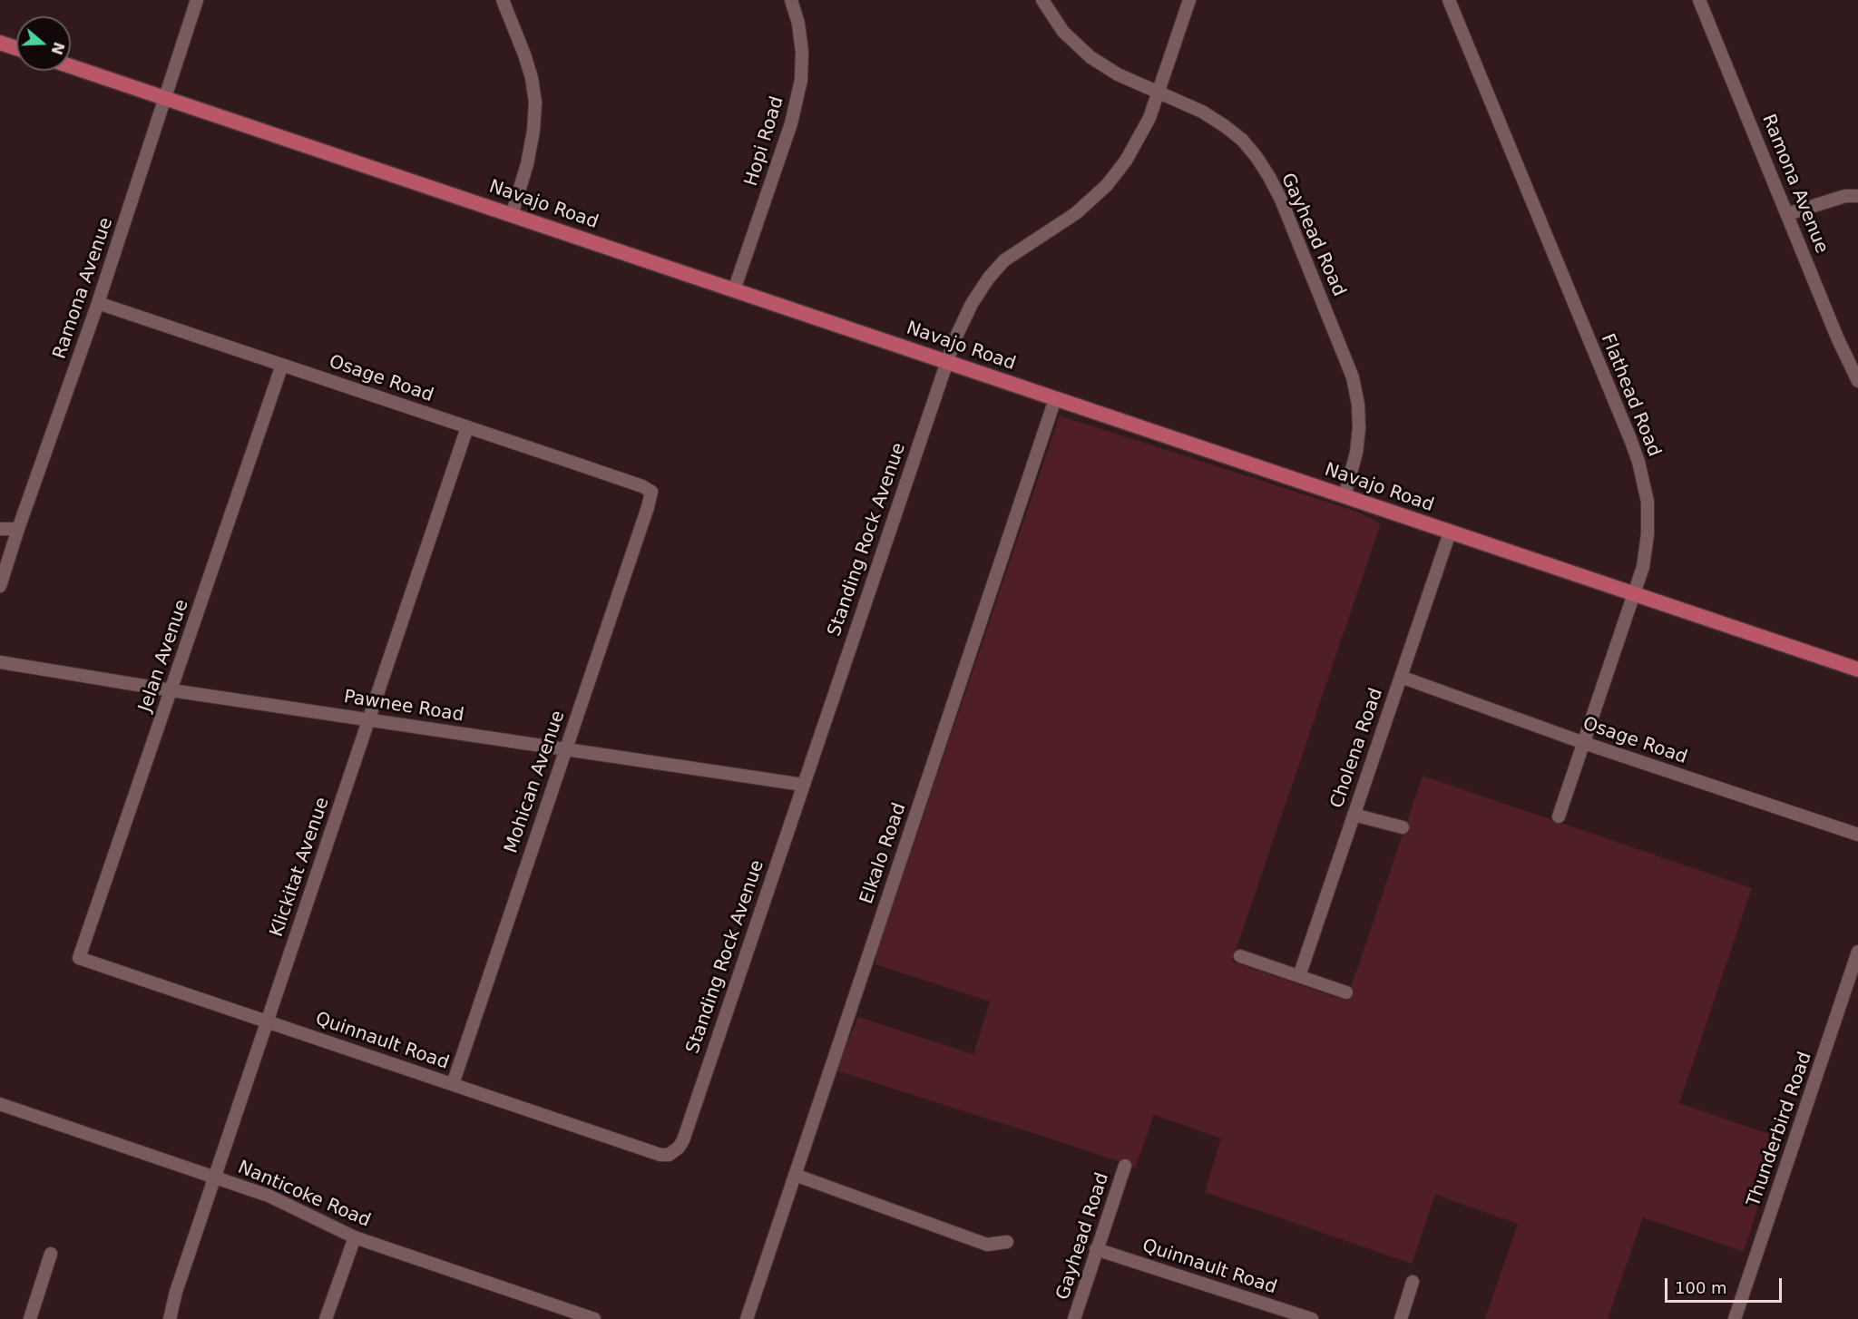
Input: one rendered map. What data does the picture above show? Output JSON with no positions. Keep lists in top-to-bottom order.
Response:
{
  "streets": {
    "main road": ["Navajo Road"],
    "street": [
      "Hopi Road",
      "Ramona Avenue",
      "Gayhead Road",
      "Osage Road",
      "Flathead Road",
      "Standing Rock Avenue",
      "Jelan Avenue",
      "Pawnee Road",
      "Cholena Road",
      "Mohican Avenue",
      "Elkalo Road",
      "Klickitat Avenue",
      "Quinnault Road",
      "Thunderbird Road",
      "Nanticoke Road"
    ]
  },
  "crossings": [
    ["Hopi Road", "Navajo Road"],
    ["Ramona Avenue", "Navajo Road"],
    ["Ramona Avenue", "Osage Road"],
    ["Navajo Road", "Gayhead Road"],
    ["Navajo Road", "Flathead Road"],
    ["Navajo Road", "Standing Rock Avenue"],
    ["Navajo Road", "Cholena Road"],
    ["Navajo Road", "Elkalo Road"],
    ["Gayhead Road", "Standing Rock Avenue"],
    ["Gayhead Road", "Quinnault Road"],
    ["Osage Road", "Flathead Road"],
    ["Osage Road", "Jelan Avenue"],
    ["Osage Road", "Cholena Road"],
    ["Osage Road", "Mohican Avenue"],
    ["Osage Road", "Klickitat Avenue"],
    ["Standing Rock Avenue", "Pawnee Road"],
    ["Standing Rock Avenue", "Quinnault Road"],
    ["Jelan Avenue", "Pawnee Road"],
    ["Jelan Avenue", "Quinnault Road"],
    ["Pawnee Road", "Mohican Avenue"],
    ["Pawnee Road", "Klickitat Avenue"],
    ["Mohican Avenue", "Quinnault Road"],
    ["Klickitat Avenue", "Quinnault Road"],
    ["Klickitat Avenue", "Nanticoke Road"]
  ],
  "scale_bar": "100 m",
  "north": "right"
}
